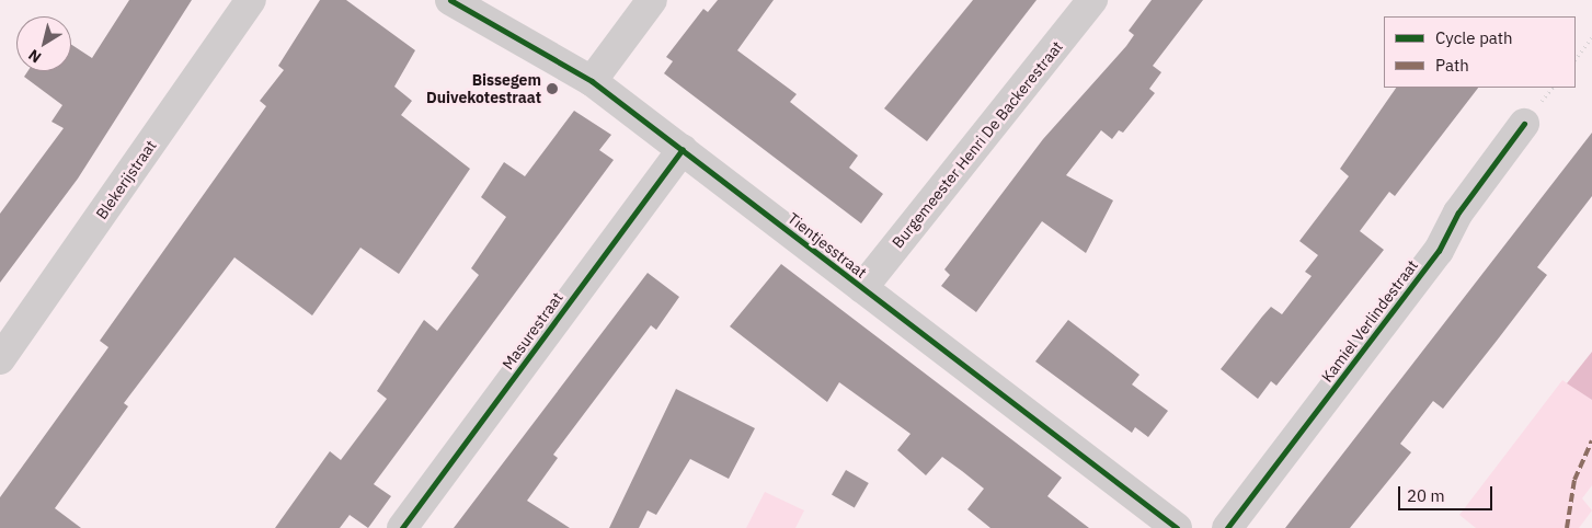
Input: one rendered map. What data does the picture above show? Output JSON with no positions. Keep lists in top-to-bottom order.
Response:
{
  "streets": {
    "street": [
      "Burgemeester Henri De Backerestraat",
      "Blekerijstraat",
      "Tientjesstraat",
      "Kamiel Verlindestraat",
      "Masurestraat"
    ]
  },
  "crossings": [
    ["Burgemeester Henri De Backerestraat", "Tientjesstraat"],
    ["Tientjesstraat", "Masurestraat"]
  ],
  "places": ["Bissegem Duivekotestraat"],
  "legend": ["Cycle path", "Path"],
  "scale_bar": "20 m",
  "north": "bottom left"
}
